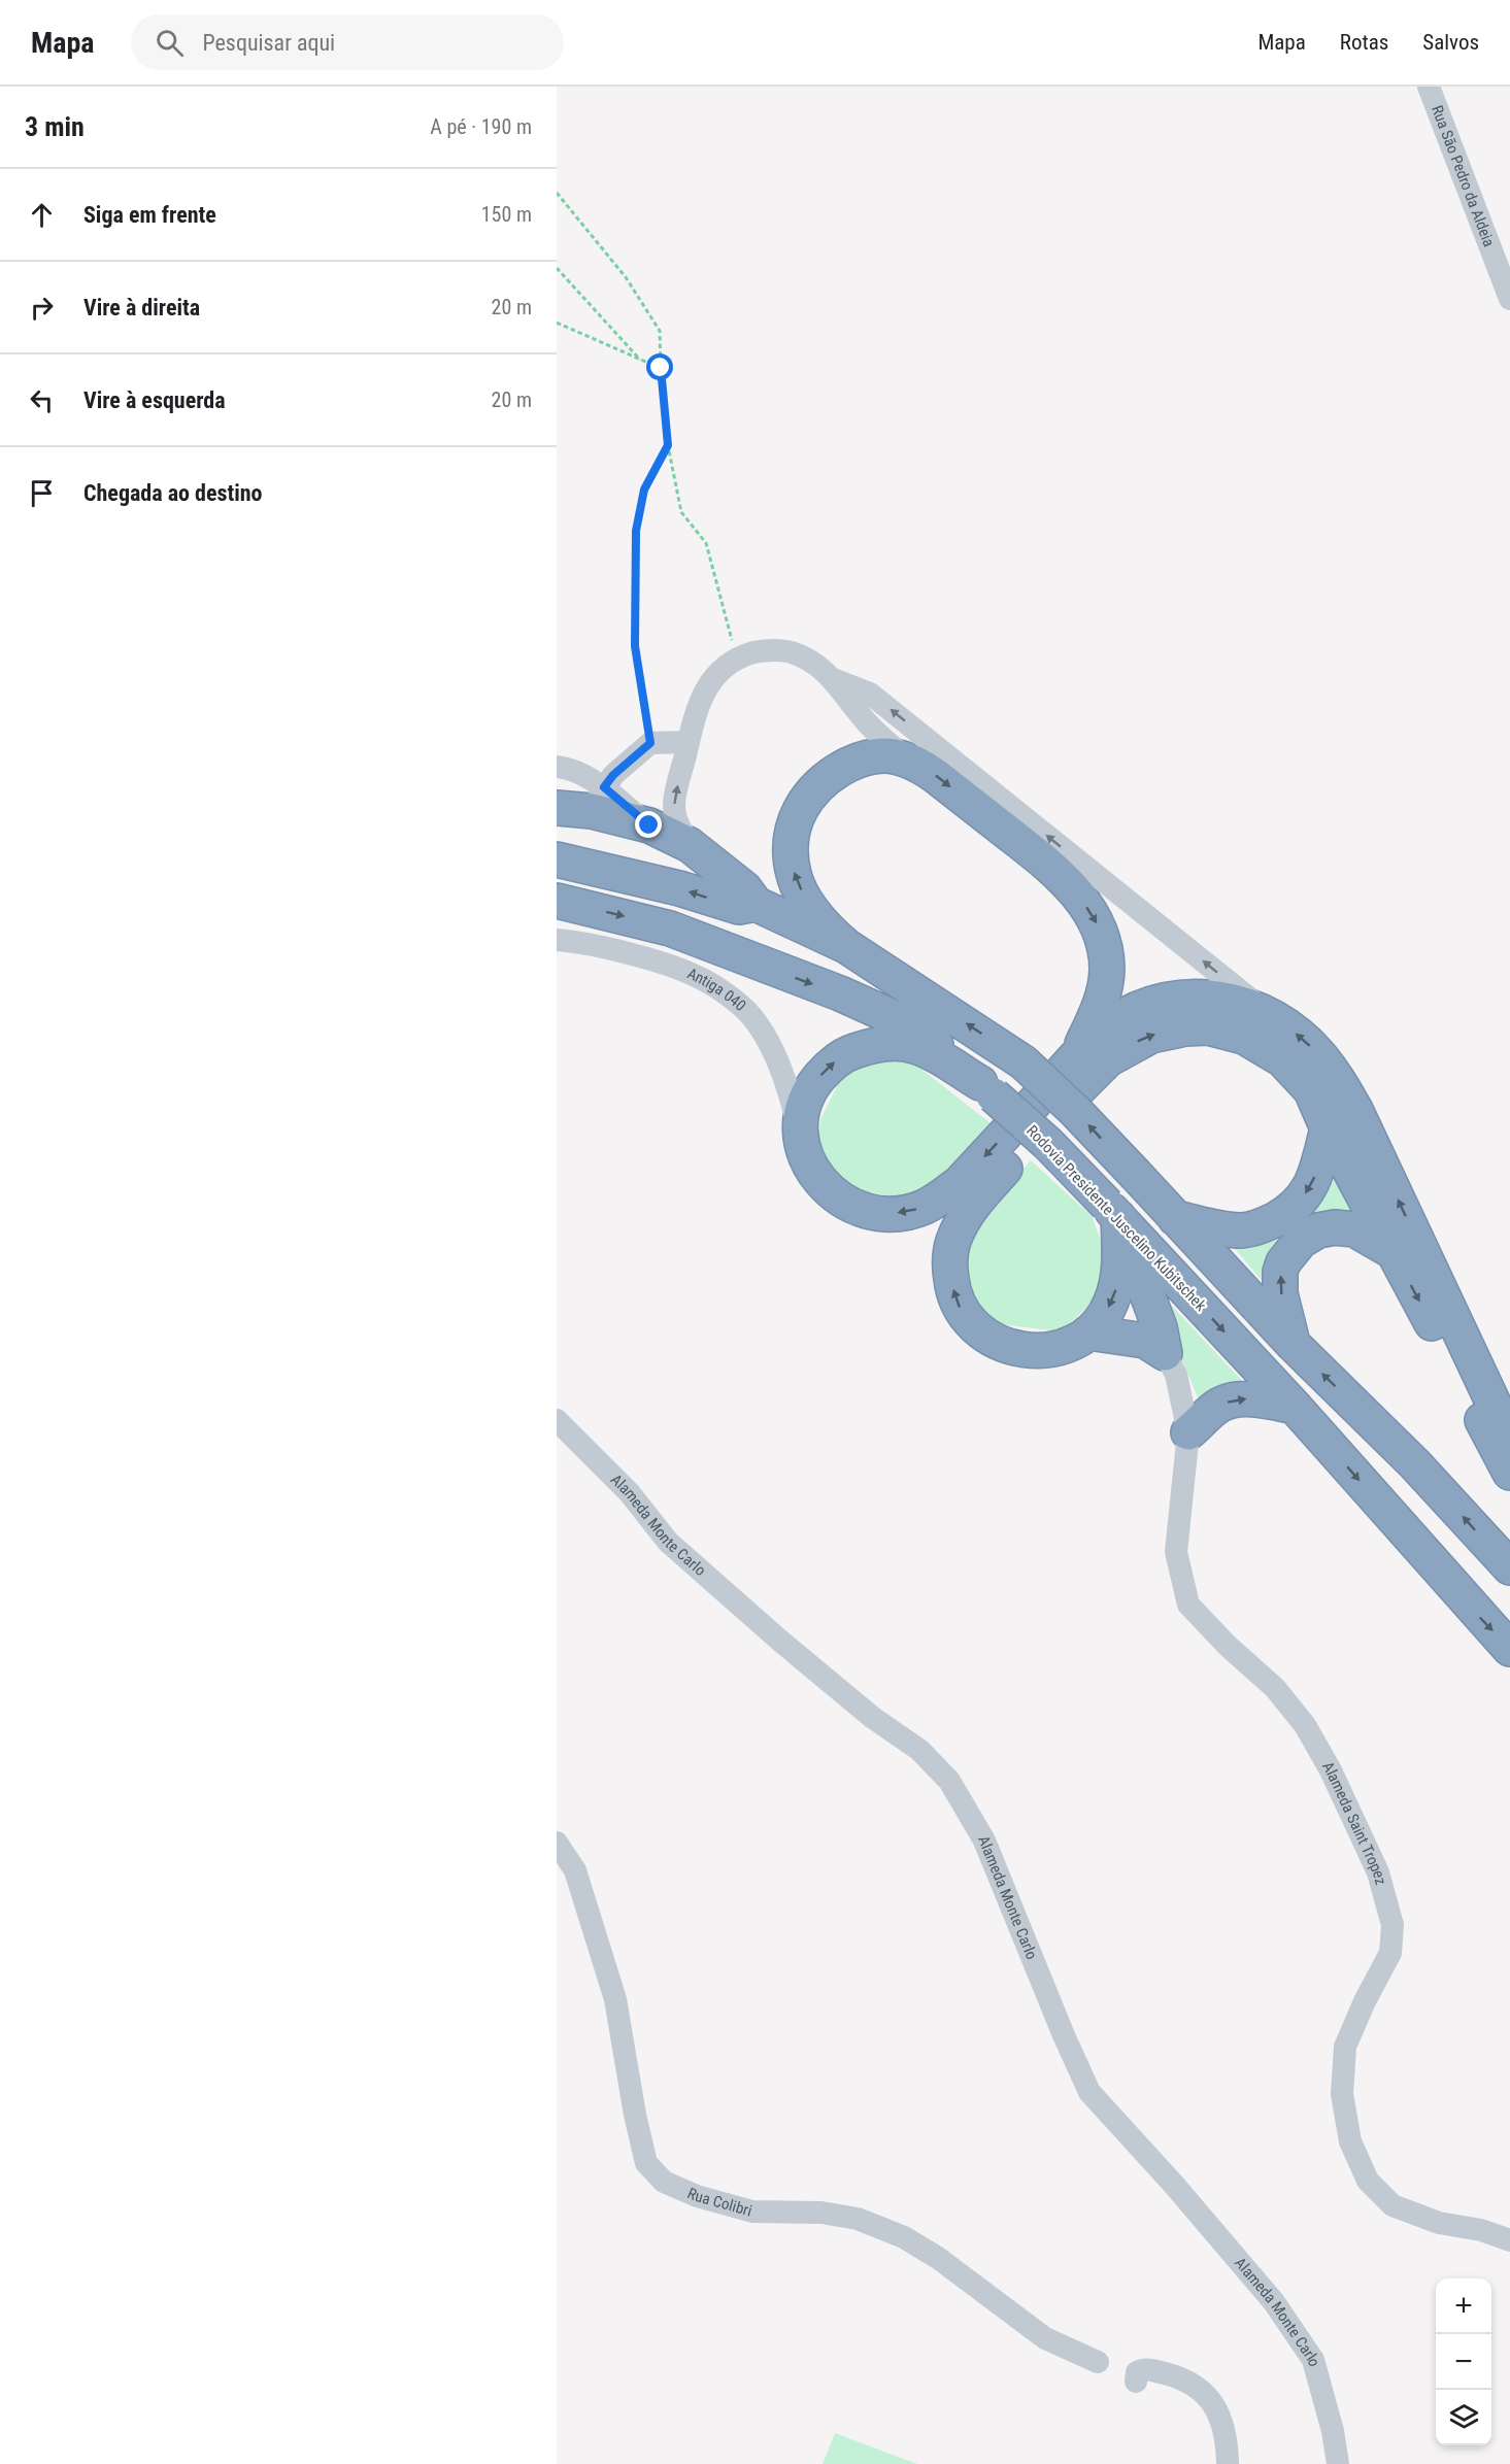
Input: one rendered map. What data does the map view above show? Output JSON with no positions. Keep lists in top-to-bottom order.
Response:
{
  "streets": {
    "highway": ["Rodovia Presidente Juscelino Kubitschek"],
    "street": [
      "Rua São Pedro da Aldeia",
      "Antiga 040",
      "Alameda Monte Carlo",
      "Alameda Saint Tropez",
      "Rua Colibri"
    ]
  },
  "page": {
    "header": "Mapa",
    "search": "Pesquisar aqui",
    "nav": ["Mapa", "Rotas", "Salvos"],
    "heading": ["3 min", "A pé · 190 m"],
    "list": [
      ["Siga em frente", "150 m"],
      ["Vire à direita", "20 m"],
      ["Vire à esquerda", "20 m"],
      "Chegada ao destino"
    ],
    "map_buttons": ["+", "−"]
  }
}
